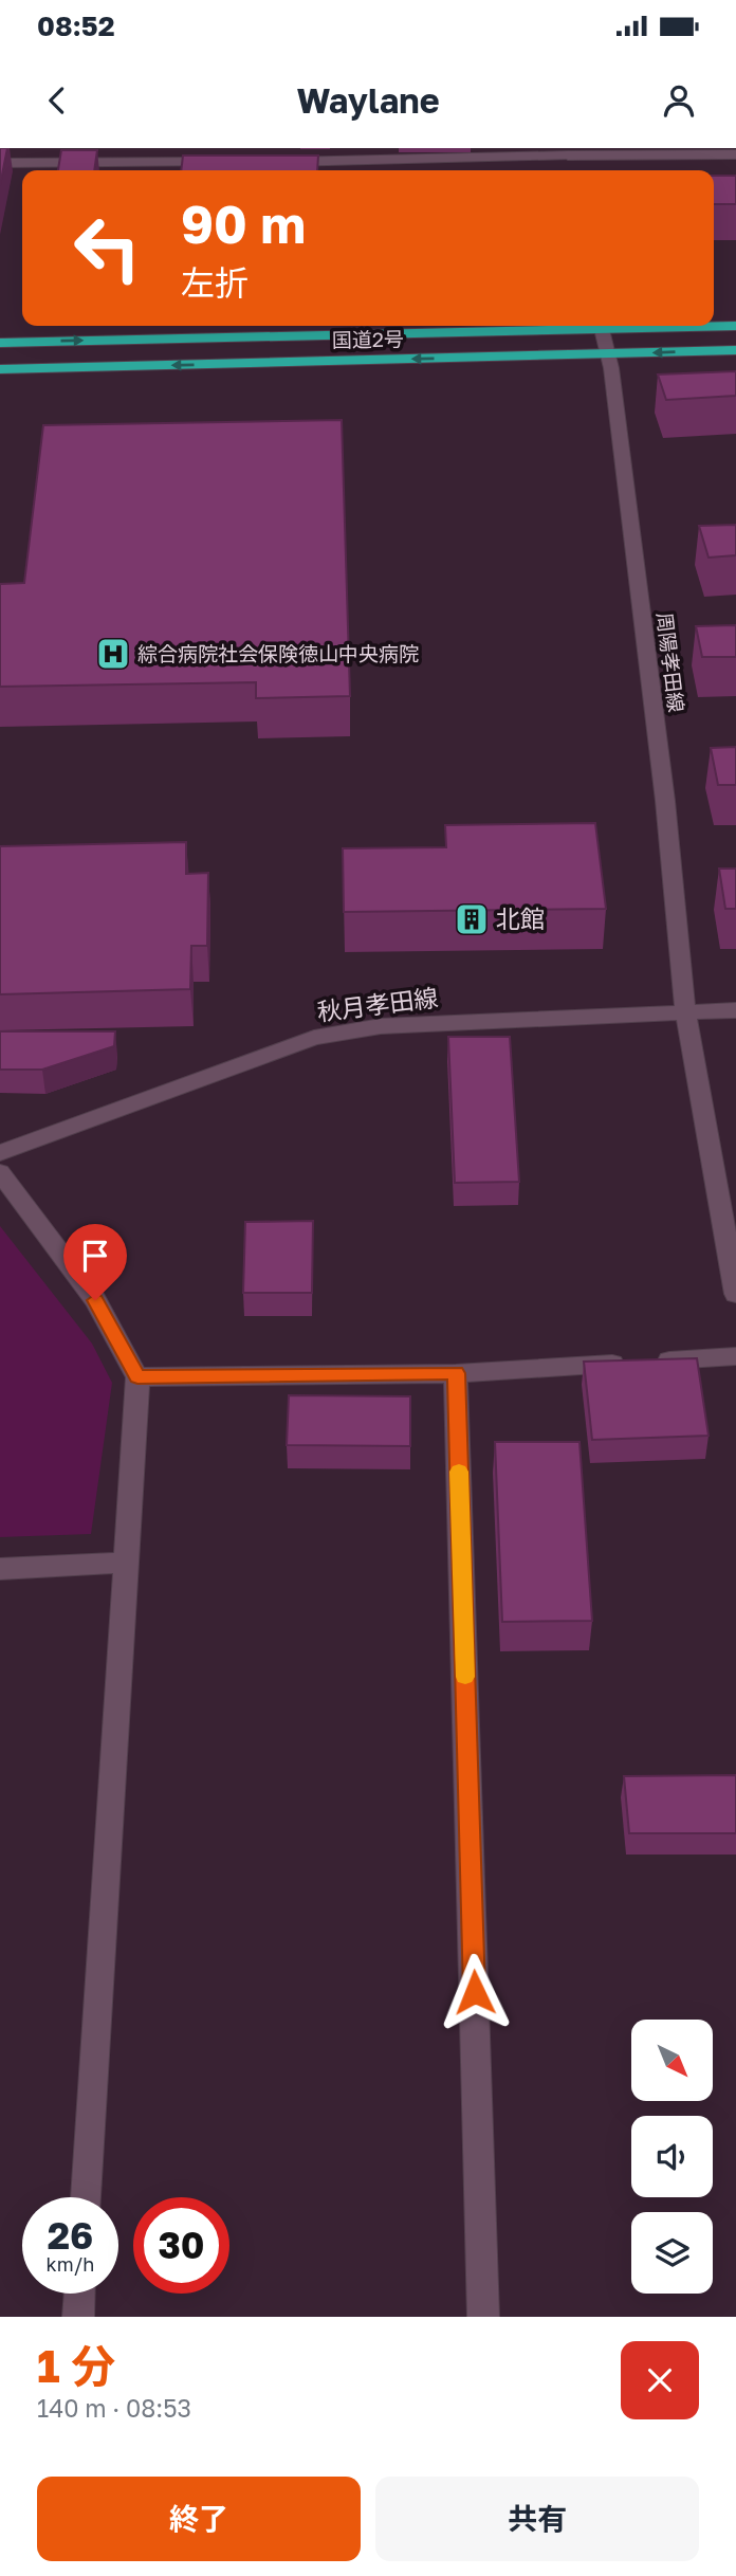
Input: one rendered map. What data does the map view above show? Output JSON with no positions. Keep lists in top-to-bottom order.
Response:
{
  "streets": {
    "highway": ["国道2号"],
    "street": ["周陽孝田線", "秋月孝田線"]
  },
  "crossings": [
    ["国道2号", "周陽孝田線"],
    ["周陽孝田線", "秋月孝田線"]
  ],
  "places": {
    "hospital": ["綜合病院社会保険徳山中央病院"],
    "building": ["北館"]
  },
  "north": "bottom right",
  "page": {
    "status": "08:52",
    "header": "Waylane",
    "turn": ["90 m", "左折"],
    "speed": "26 km/h",
    "limit": "30",
    "heading": ["1 分", "140 m · 08:53"],
    "buttons": ["終了", "共有"]
  }
}
